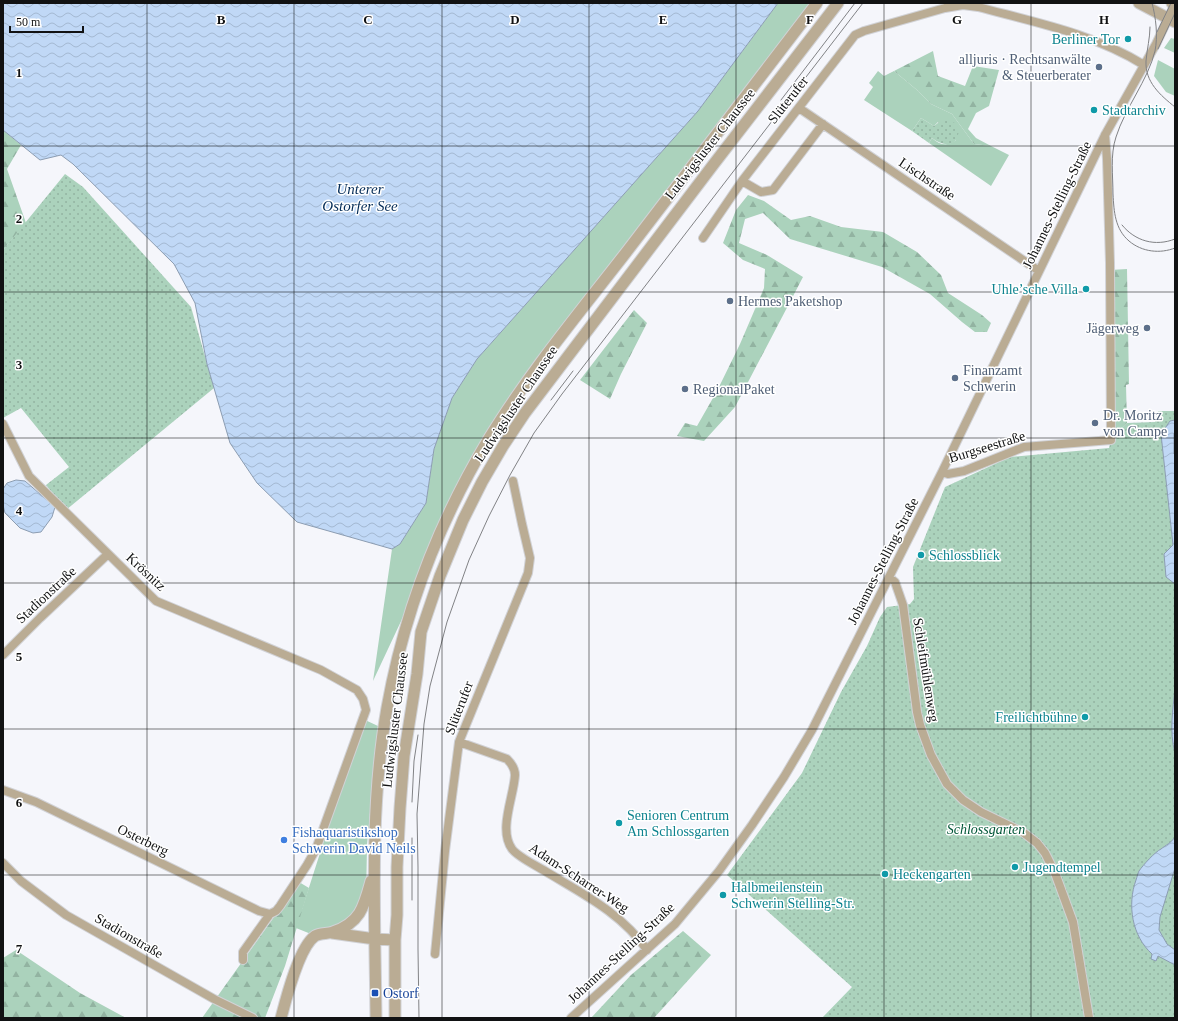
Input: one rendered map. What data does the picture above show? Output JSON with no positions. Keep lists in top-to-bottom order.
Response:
{
  "streets": {
    "street": [
      "Slüterufer",
      "Ludwigsluster Chaussee",
      "Lischstraße",
      "Johannes-Stelling-Straße",
      "Burgseestraße",
      "Krösnitz",
      "Stadionstraße",
      "Schleifmühlenweg",
      "Osterberg",
      "Adam-Scharrer-Weg"
    ]
  },
  "crossings": [
    ["Slüterufer", "Lischstraße"],
    ["Slüterufer", "Johannes-Stelling-Straße"],
    ["Slüterufer", "Adam-Scharrer-Weg"],
    ["Lischstraße", "Johannes-Stelling-Straße"],
    ["Johannes-Stelling-Straße", "Burgseestraße"],
    ["Johannes-Stelling-Straße", "Schleifmühlenweg"],
    ["Johannes-Stelling-Straße", "Adam-Scharrer-Weg"],
    ["Krösnitz", "Stadionstraße"],
    ["Krösnitz", "Osterberg"]
  ],
  "water": ["Unterer Ostorfer See"],
  "parks": ["Schlossgarten"],
  "places": {
    "other": [
      "Berliner Tor",
      "alljuris · Rechtsanwälte & Steuerberater",
      "Stadtarchiv",
      "Uhle’sche Villa",
      "Hermes Paketshop",
      "Jägerweg",
      "Finanzamt Schwerin",
      "RegionalPaket",
      "Dr. Moritz von Campe",
      "Schlossblick",
      "Freilichtbühne",
      "Senioren Centrum Am Schlossgarten",
      "Fishaquaristikshop Schwerin David Neils",
      "Jugendtempel",
      "Heckengarten",
      "Halbmeilenstein Schwerin Stelling-Str."
    ],
    "transit": ["Ostorf"]
  },
  "scale_bar": "50 m",
  "grid": {
    "columns": [
      "B",
      "C",
      "D",
      "E",
      "F",
      "G",
      "H"
    ],
    "rows": [
      "1",
      "2",
      "3",
      "4",
      "5",
      "6",
      "7"
    ]
  }
}
